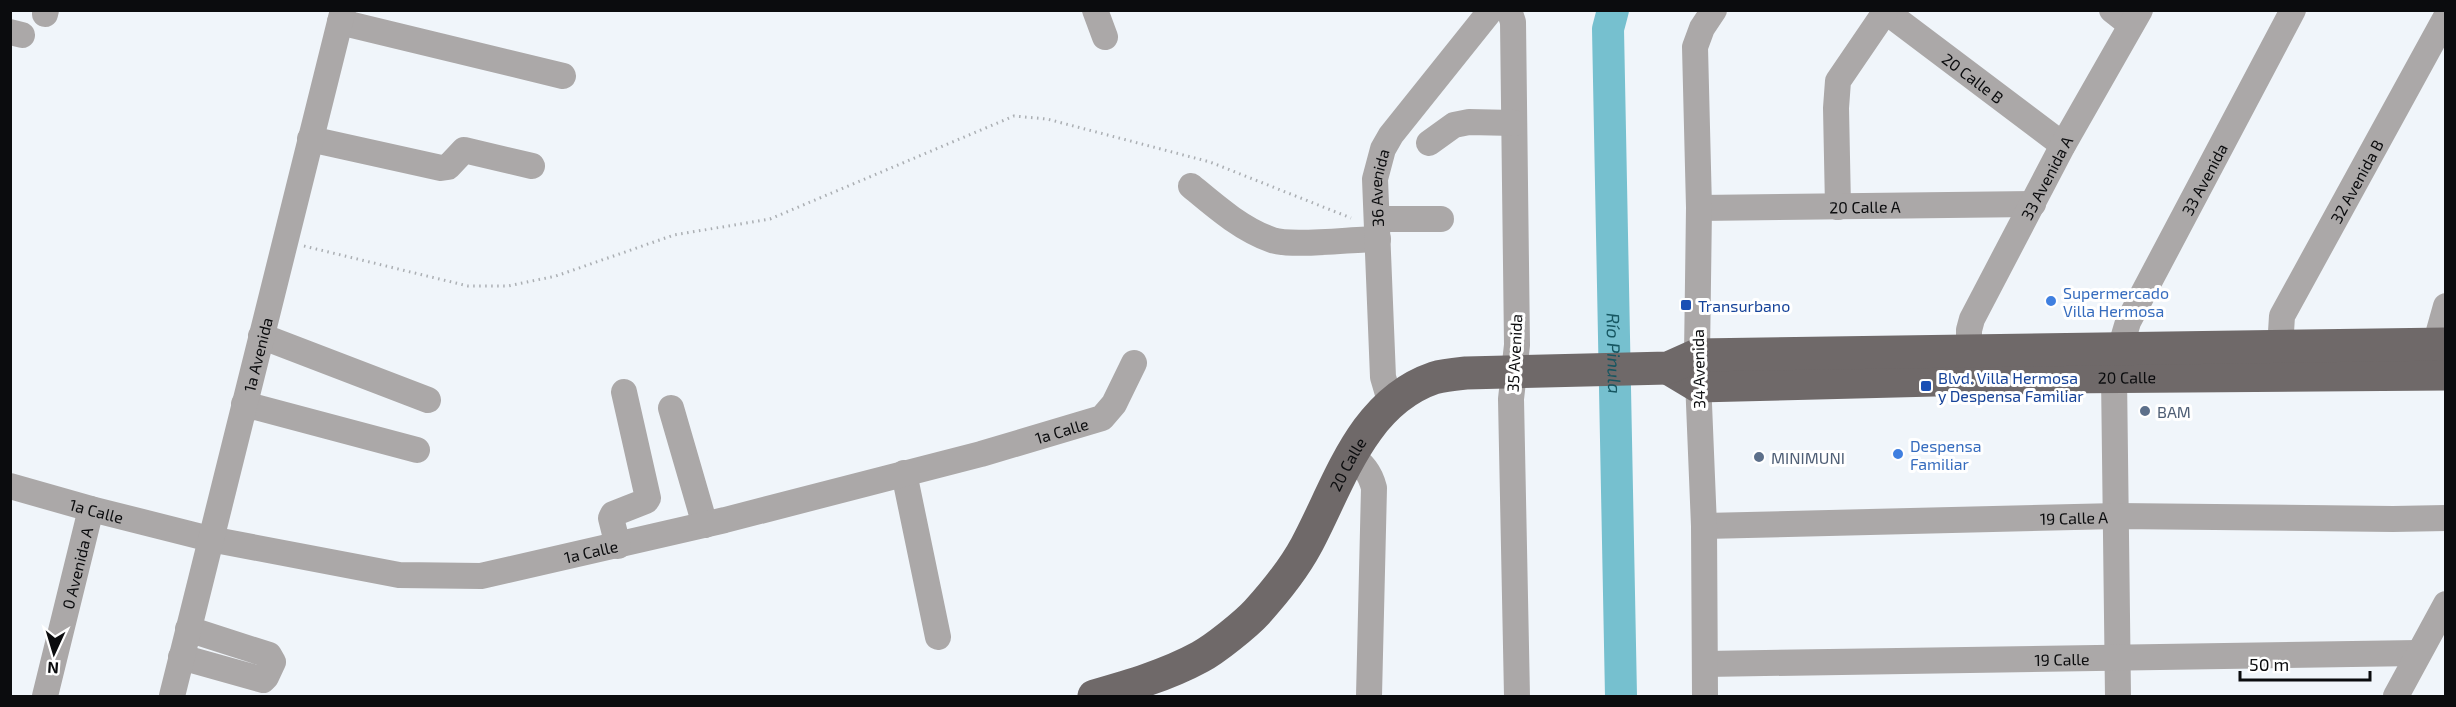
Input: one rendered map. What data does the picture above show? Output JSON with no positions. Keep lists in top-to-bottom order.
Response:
{
  "streets": {
    "main road": ["20 Calle"],
    "street": [
      "20 Calle B",
      "33 Avenida A",
      "33 Avenida",
      "32 Avenida B",
      "36 Avenida",
      "20 Calle A",
      "1a Avenida",
      "35 Avenida",
      "34 Avenida",
      "1a Calle",
      "19 Calle A",
      "0 Avenida A",
      "19 Calle"
    ]
  },
  "crossings": [
    ["20 Calle B", "33 Avenida A"],
    ["33 Avenida A", "20 Calle A"],
    ["33 Avenida A", "20 Calle"],
    ["33 Avenida", "20 Calle"],
    ["33 Avenida", "19 Calle A"],
    ["33 Avenida", "19 Calle"],
    ["32 Avenida B", "20 Calle"],
    ["36 Avenida", "20 Calle"],
    ["20 Calle A", "34 Avenida"],
    ["1a Avenida", "1a Calle"],
    ["35 Avenida", "20 Calle"],
    ["34 Avenida", "20 Calle"],
    ["34 Avenida", "19 Calle A"],
    ["34 Avenida", "19 Calle"],
    ["1a Calle", "0 Avenida A"]
  ],
  "water": ["Río Pinula"],
  "places": {
    "other": [
      "Supermercado Villa Hermosa",
      "BAM",
      "Despensa Familiar",
      "MINIMUNI"
    ],
    "transit": ["Transurbano", "Blvd. Villa Hermosa y Despensa Familiar"]
  },
  "scale_bar": "50 m",
  "north": "bottom"
}
